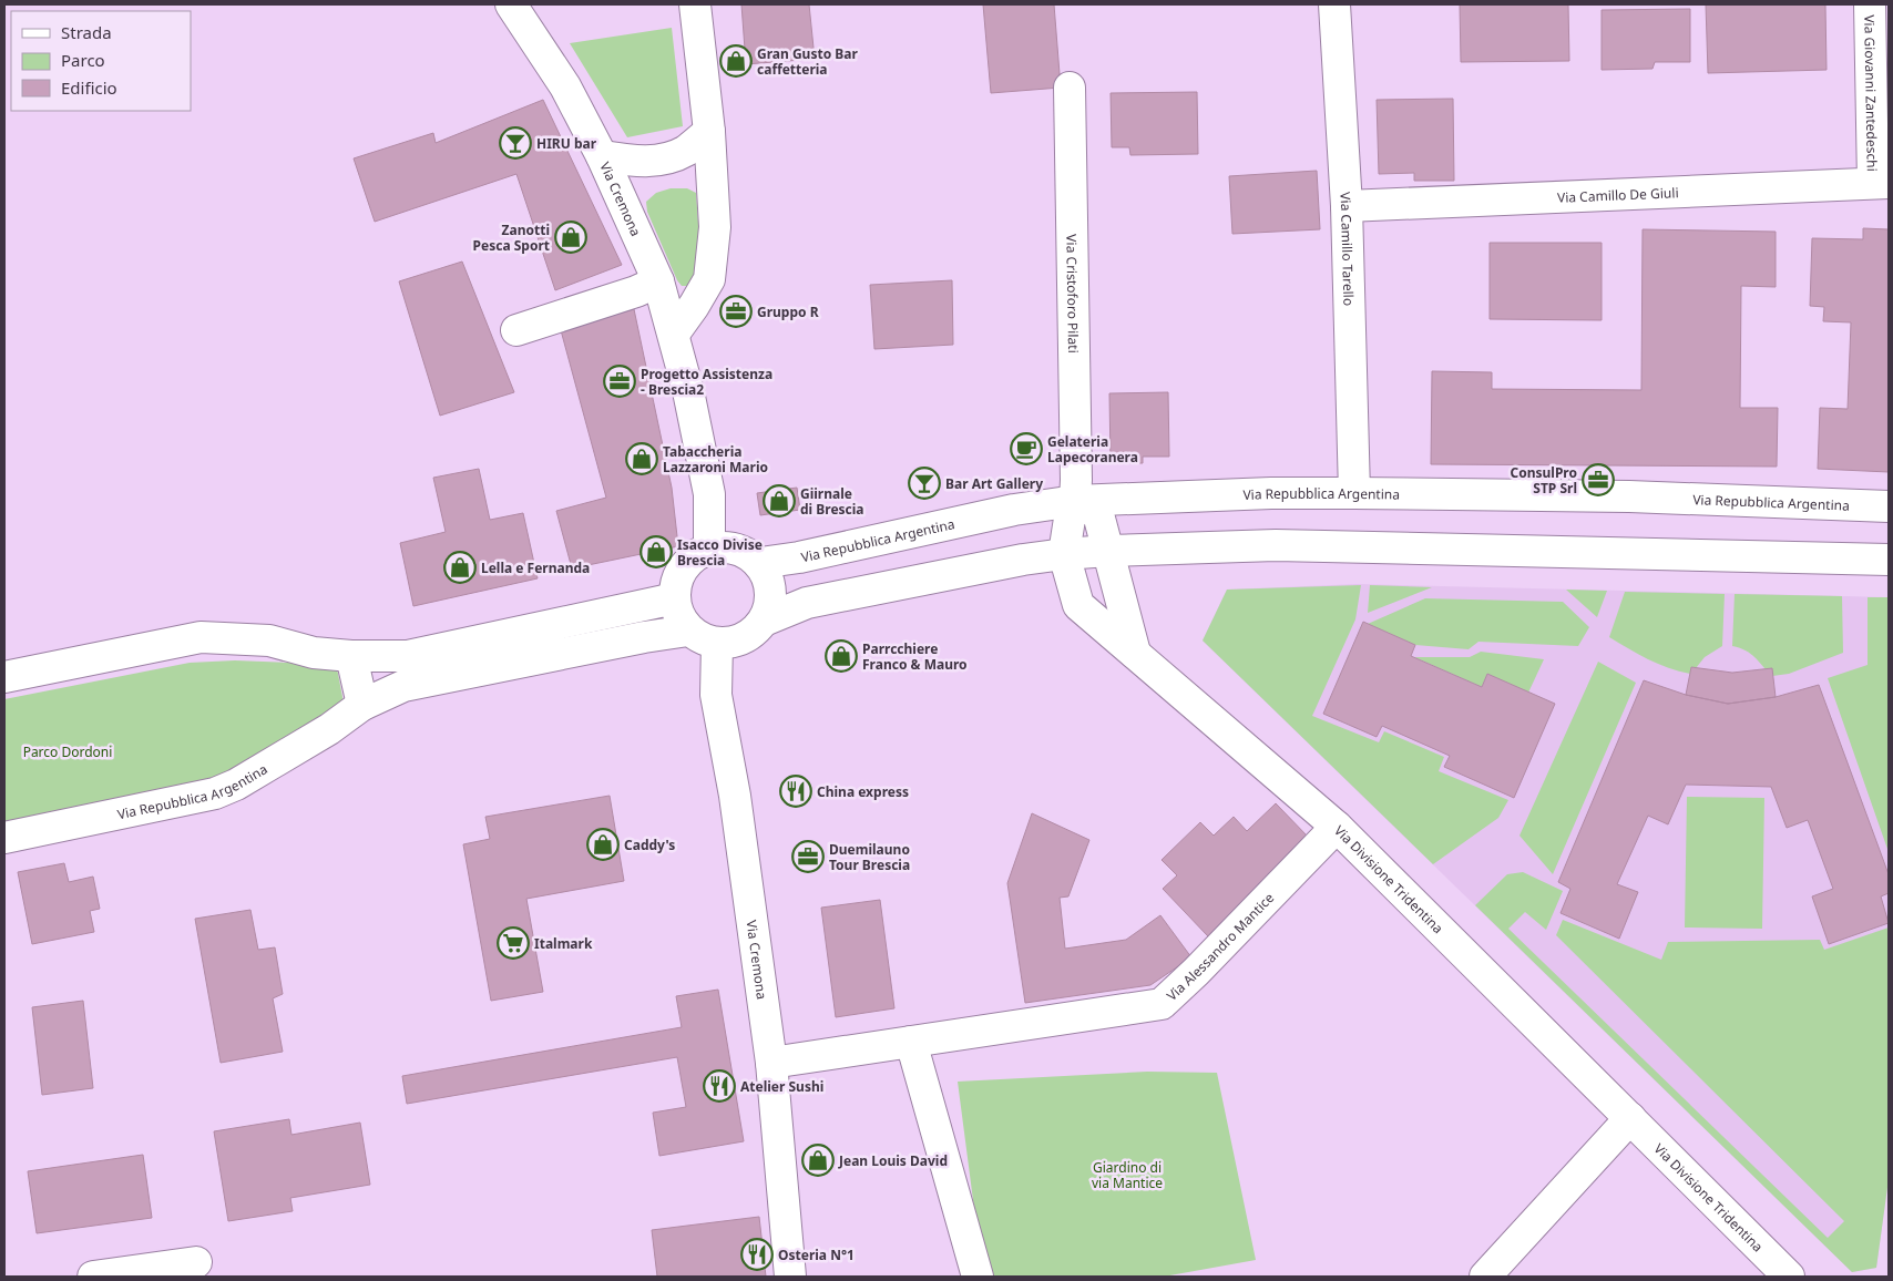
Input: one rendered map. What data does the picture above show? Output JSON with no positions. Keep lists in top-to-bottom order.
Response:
{
  "streets": {
    "street": [
      "Via Giovanni Zantedeschi",
      "Via Camillo De Giuli",
      "Via Cremona",
      "Via Camillo Tarello",
      "Via Cristoforo Pilati",
      "Via Repubblica Argentina",
      "Via Divisione Tridentina",
      "Via Alessandro Mantice"
    ]
  },
  "crossings": [
    ["Via Giovanni Zantedeschi", "Via Camillo De Giuli"],
    ["Via Camillo De Giuli", "Via Camillo Tarello"],
    ["Via Cremona", "Via Repubblica Argentina"],
    ["Via Cremona", "Via Alessandro Mantice"],
    ["Via Camillo Tarello", "Via Repubblica Argentina"],
    ["Via Cristoforo Pilati", "Via Repubblica Argentina"],
    ["Via Cristoforo Pilati", "Via Divisione Tridentina"],
    ["Via Repubblica Argentina", "Via Divisione Tridentina"],
    ["Via Divisione Tridentina", "Via Alessandro Mantice"]
  ],
  "parks": ["Parco Dordoni", "Giardino di via Mantice"],
  "places": {
    "shop": [
      "Gran Gusto Bar caffetteria",
      "Zanotti Pesca Sport",
      "Tabaccheria Lazzaroni Mario",
      "Giirnale di Brescia",
      "Isacco Divise Brescia",
      "Lella e Fernanda",
      "Parrcchiere Franco & Mauro",
      "Caddy's",
      "Jean Louis David"
    ],
    "bar": ["HIRU bar", "Bar Art Gallery"],
    "office": [
      "Gruppo R",
      "Progetto Assistenza - Brescia2",
      "ConsulPro STP Srl",
      "Duemilauno Tour Brescia"
    ],
    "cafe": ["Gelateria Lapecoranera"],
    "restaurant": ["China express", "Atelier Sushi", "Osteria N°1"],
    "supermarket": ["Italmark"]
  },
  "legend": ["Strada", "Parco", "Edificio"]
}
